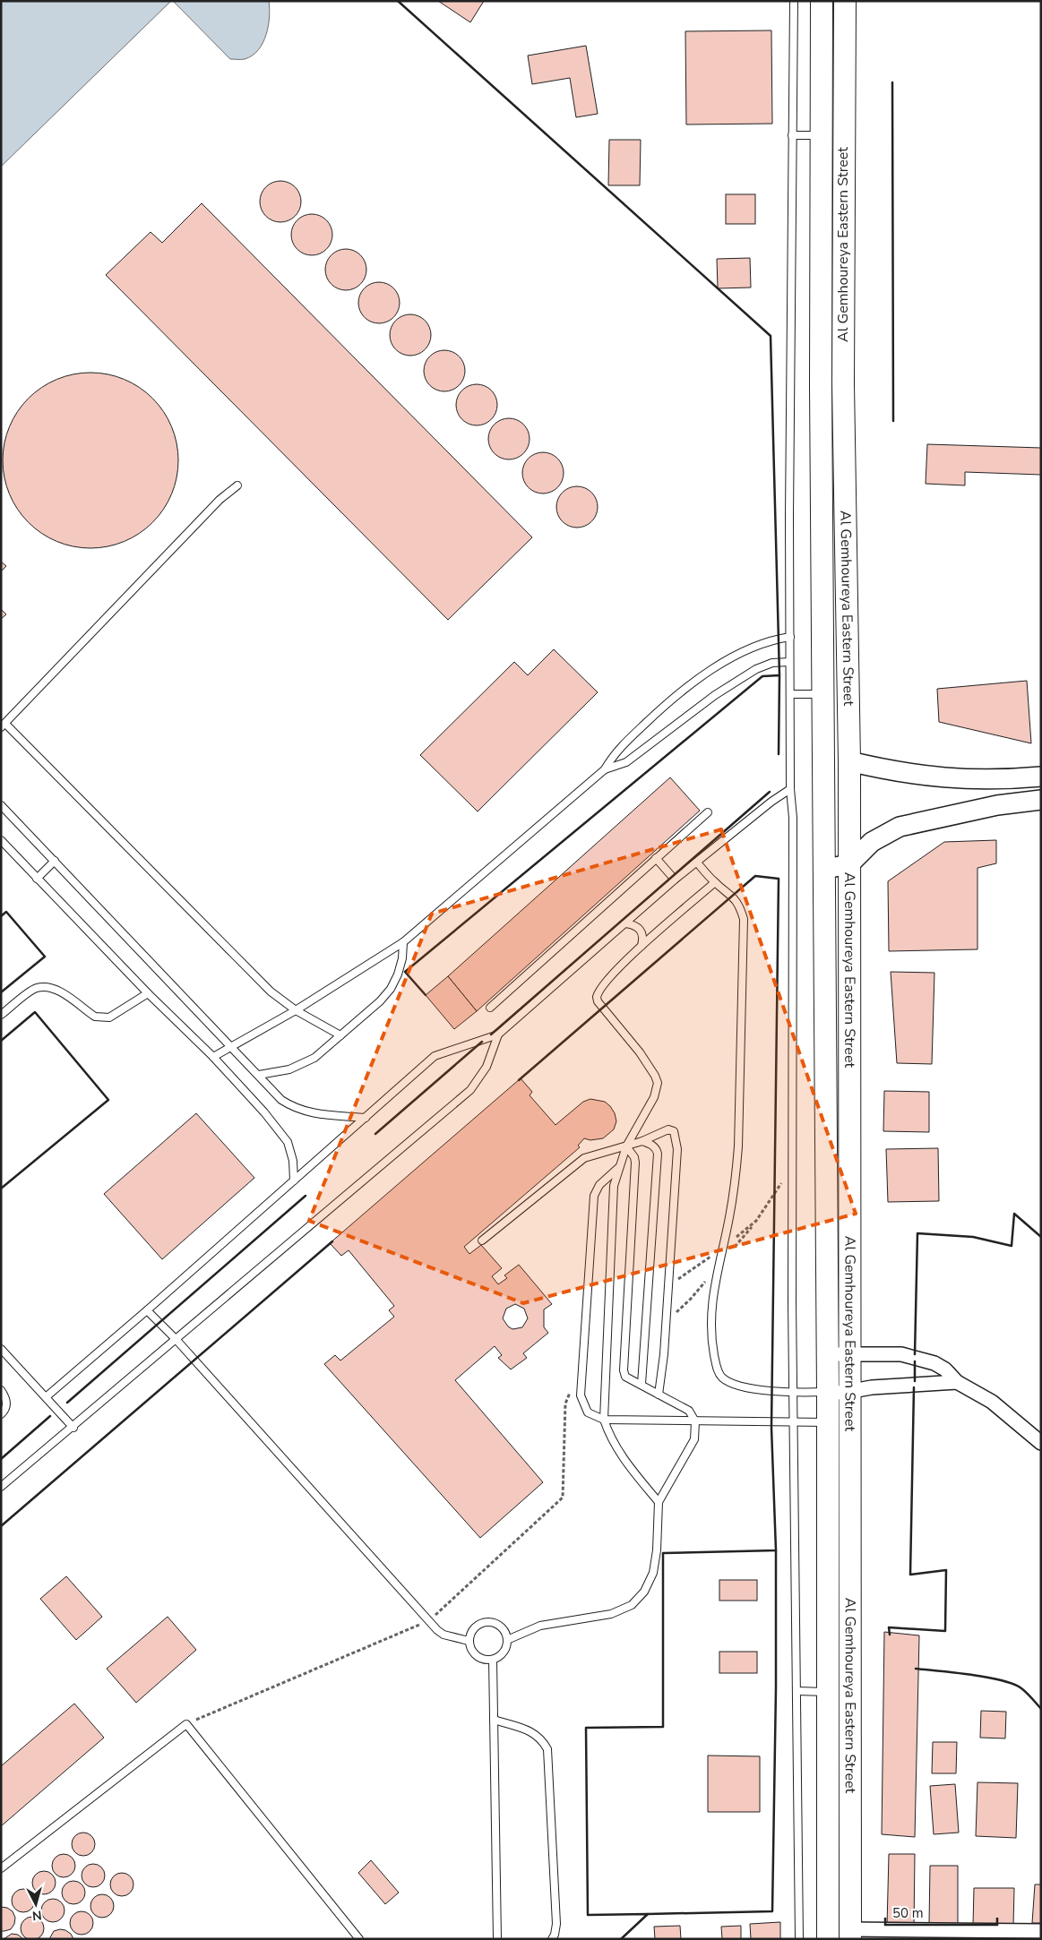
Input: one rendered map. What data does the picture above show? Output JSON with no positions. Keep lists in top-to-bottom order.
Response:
{
  "streets": {
    "main road": ["Al Gemhoureya Eastern Street"]
  },
  "scale_bar": "50 m",
  "north": "bottom"
}
